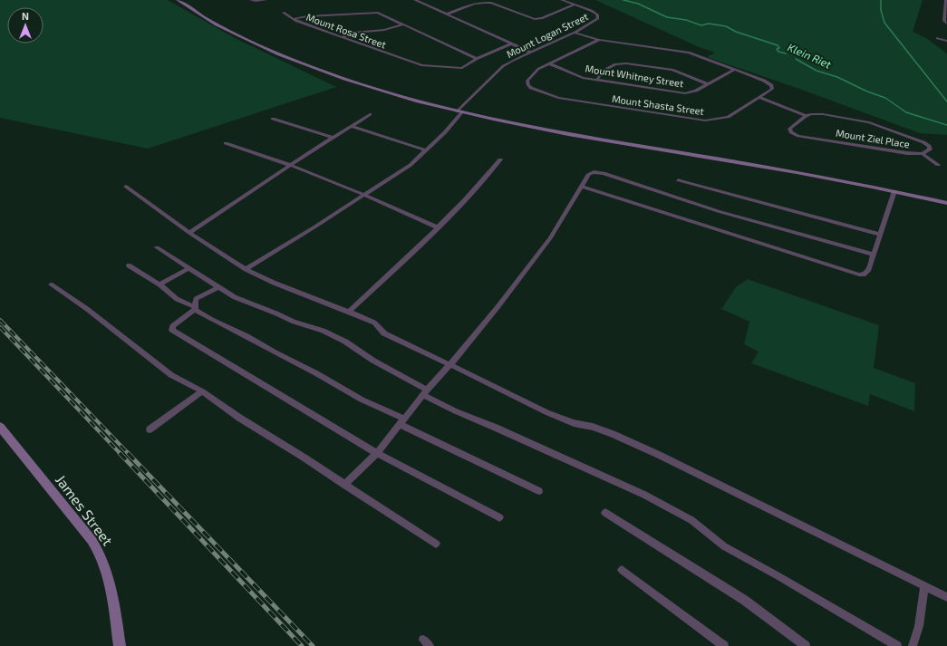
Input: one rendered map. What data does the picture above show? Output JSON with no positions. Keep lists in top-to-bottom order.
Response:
{
  "streets": {
    "main road": ["James Street"],
    "street": [
      "Mount Rosa Street",
      "Mount Logan Street",
      "Mount Whitney Street",
      "Mount Shasta Street",
      "Mount Ziel Place"
    ]
  },
  "crossings": [
    ["Mount Logan Street", "Mount Shasta Street"],
    ["Mount Whitney Street", "Mount Shasta Street"],
    ["Mount Shasta Street", "Mount Ziel Place"]
  ],
  "water": ["Klein Riet"],
  "north": "top"
}
